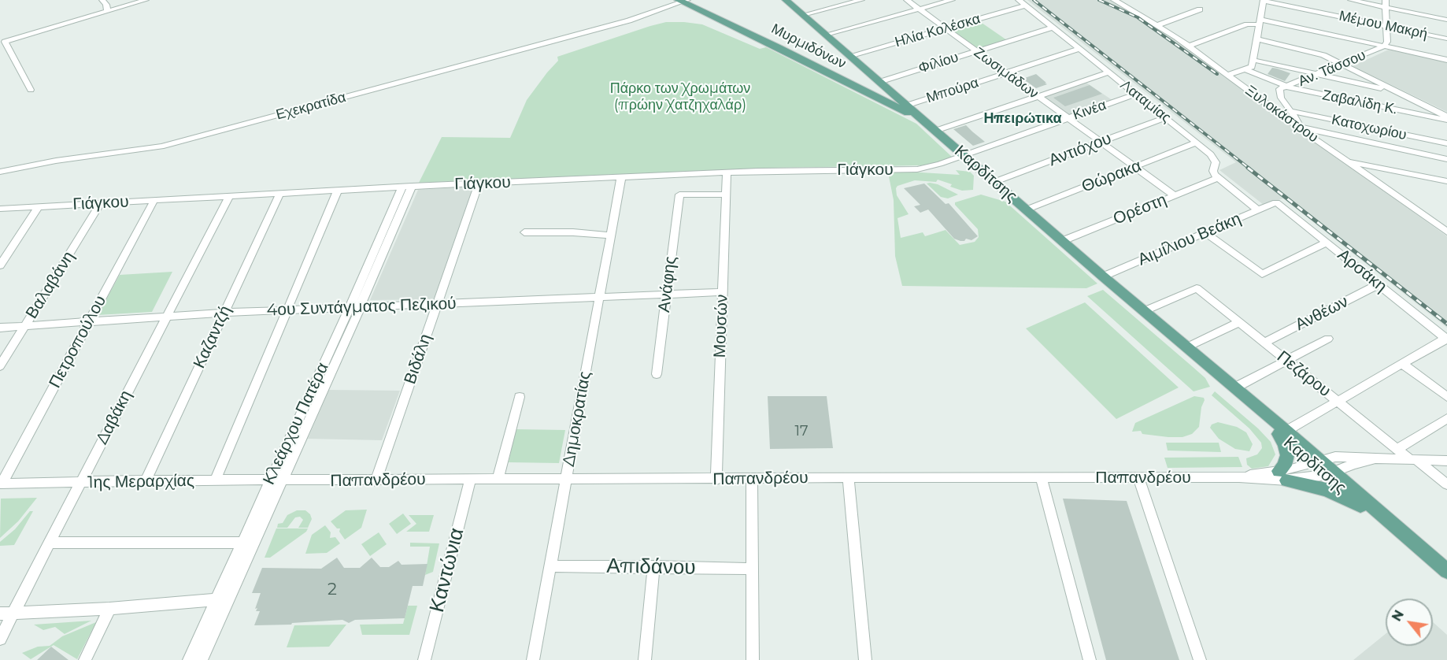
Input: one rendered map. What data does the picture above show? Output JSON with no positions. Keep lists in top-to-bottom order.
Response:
{
  "streets": {
    "main road": ["Μυρμιδόνων", "Καρδίτσης"],
    "street": [
      "Μέμου Μακρή",
      "Ηλία Κολέσκα",
      "Φιλίου",
      "Αν. Τάσσου",
      "Ζωσιμάδων",
      "Μπούρα",
      "Λαταμίας",
      "Ζαβαλίδη Κ.",
      "Εχεκρατίδα",
      "Κινέα",
      "Ξυλοκάστρου",
      "Κατοχωρίου",
      "Αντιόχου",
      "Γιάγκου",
      "Θώρακα",
      "Ορέστη",
      "Αιμίλιου Βεάκη",
      "Αρσάκη",
      "Ανάφης",
      "Βαλαβάνη",
      "4ου Συντάγματος Πεζικού",
      "Ανθέων",
      "Μουσών",
      "Καζαντζή",
      "Πετροπούλου",
      "Βιδάλη",
      "Πεζάρου",
      "Δαβάκη",
      "Δημοκρατίας",
      "Κλεάρχου Πατέρα",
      "Παπανδρέου",
      "1ης Μεραρχίας",
      "Απιδάνου",
      "Καντώνια"
    ]
  },
  "crossings": [
    ["Μέμου Μακρή", "Αν. Τάσσου"],
    ["Ηλία Κολέσκα", "Ζωσιμάδων"],
    ["Ηλία Κολέσκα", "Λαταμίας"],
    ["Ηλία Κολέσκα", "Καρδίτσης"],
    ["Μυρμιδόνων", "Μπούρα"],
    ["Μυρμιδόνων", "Εχεκρατίδα"],
    ["Μυρμιδόνων", "Καρδίτσης"],
    ["Φιλίου", "Ζωσιμάδων"],
    ["Φιλίου", "Λαταμίας"],
    ["Φιλίου", "Καρδίτσης"],
    ["Αν. Τάσσου", "Ζαβαλίδη Κ."],
    ["Αν. Τάσσου", "Ξυλοκάστρου"],
    ["Αν. Τάσσου", "Κατοχωρίου"],
    ["Ζωσιμάδων", "Μπούρα"],
    ["Ζωσιμάδων", "Κινέα"],
    ["Ζωσιμάδων", "Αντιόχου"],
    ["Ζωσιμάδων", "Θώρακα"],
    ["Ζωσιμάδων", "Ορέστη"],
    ["Μπούρα", "Λαταμίας"],
    ["Μπούρα", "Καρδίτσης"],
    ["Λαταμίας", "Κινέα"],
    ["Λαταμίας", "Αντιόχου"],
    ["Λαταμίας", "Θώρακα"],
    ["Λαταμίας", "Ορέστη"],
    ["Κινέα", "Γιάγκου"],
    ["Κινέα", "Καρδίτσης"],
    ["Αντιόχου", "Καρδίτσης"],
    ["Γιάγκου", "Καρδίτσης"],
    ["Γιάγκου", "Βαλαβάνη"],
    ["Γιάγκου", "Μουσών"],
    ["Γιάγκου", "Καζαντζή"],
    ["Γιάγκου", "Πετροπούλου"],
    ["Γιάγκου", "Βιδάλη"],
    ["Γιάγκου", "Δαβάκη"],
    ["Γιάγκου", "Δημοκρατίας"],
    ["Γιάγκου", "Κλεάρχου Πατέρα"],
    ["Καρδίτσης", "Θώρακα"],
    ["Καρδίτσης", "Ορέστη"],
    ["Καρδίτσης", "Αιμίλιου Βεάκη"],
    ["Καρδίτσης", "Πεζάρου"],
    ["Αιμίλιου Βεάκη", "Αρσάκη"],
    ["Αρσάκη", "Ανθέων"],
    ["Ανάφης", "4ου Συντάγματος Πεζικού"],
    ["Ανάφης", "Μουσών"],
    ["Βαλαβάνη", "4ου Συντάγματος Πεζικού"],
    ["4ου Συντάγματος Πεζικού", "Μουσών"],
    ["4ου Συντάγματος Πεζικού", "Καζαντζή"],
    ["4ου Συντάγματος Πεζικού", "Πετροπούλου"],
    ["4ου Συντάγματος Πεζικού", "Βιδάλη"],
    ["4ου Συντάγματος Πεζικού", "Δαβάκη"],
    ["4ου Συντάγματος Πεζικού", "Δημοκρατίας"],
    ["4ου Συντάγματος Πεζικού", "Κλεάρχου Πατέρα"],
    ["Ανθέων", "Πεζάρου"],
    ["Μουσών", "Παπανδρέου"],
    ["Καζαντζή", "1ης Μεραρχίας"],
    ["Πετροπούλου", "1ης Μεραρχίας"],
    ["Βιδάλη", "Παπανδρέου"],
    ["Δαβάκη", "1ης Μεραρχίας"],
    ["Δημοκρατίας", "Παπανδρέου"],
    ["Δημοκρατίας", "Απιδάνου"],
    ["Κλεάρχου Πατέρα", "Παπανδρέου"],
    ["Κλεάρχου Πατέρα", "1ης Μεραρχίας"],
    ["Παπανδρέου", "1ης Μεραρχίας"],
    ["Παπανδρέου", "Καντώνια"]
  ],
  "districts": ["Ηπειρώτικα"],
  "parks": ["Πάρκο των Χρωμάτων (πρώην Χατζηχαλάρ)"],
  "house_numbers": ["17", "2"],
  "north": "top left"
}
